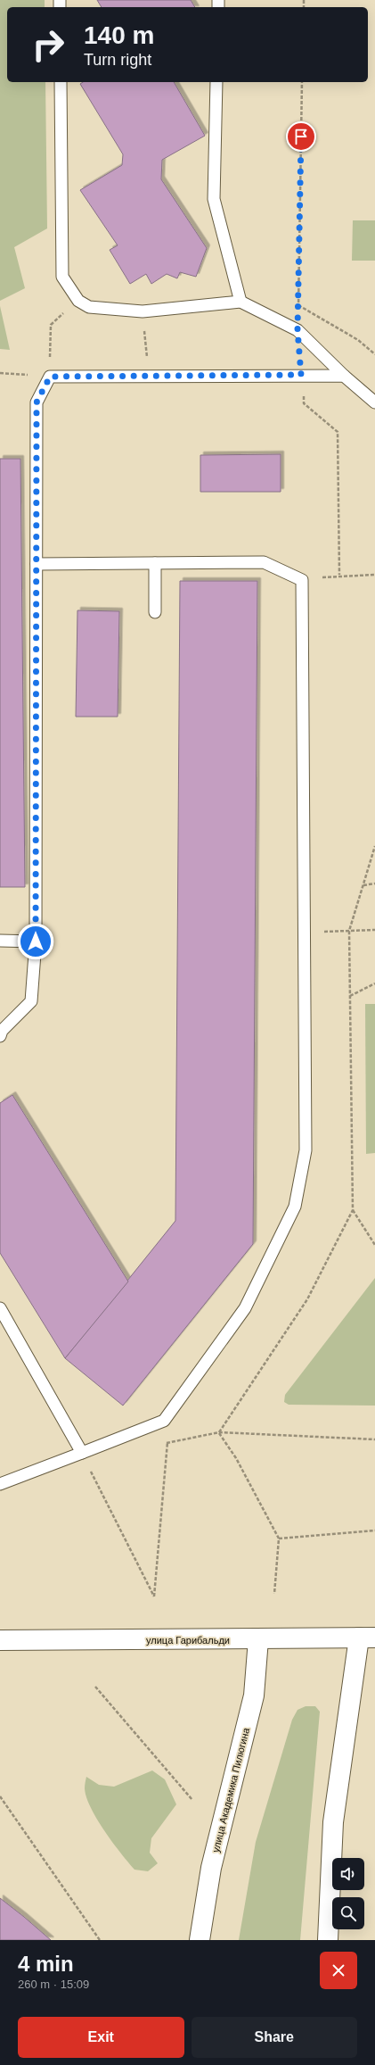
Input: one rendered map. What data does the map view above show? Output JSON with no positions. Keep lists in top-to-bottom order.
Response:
{
  "streets": {
    "street": ["улица Гарибальди", "улица Академика Пилюгина"]
  },
  "crossings": [
    ["улица Гарибальди", "улица Академика Пилюгина"]
  ],
  "page": {
    "turn": ["140 m", "Turn right"],
    "heading": ["4 min", "260 m · 15:09"],
    "buttons": ["Exit", "Share"]
  }
}
